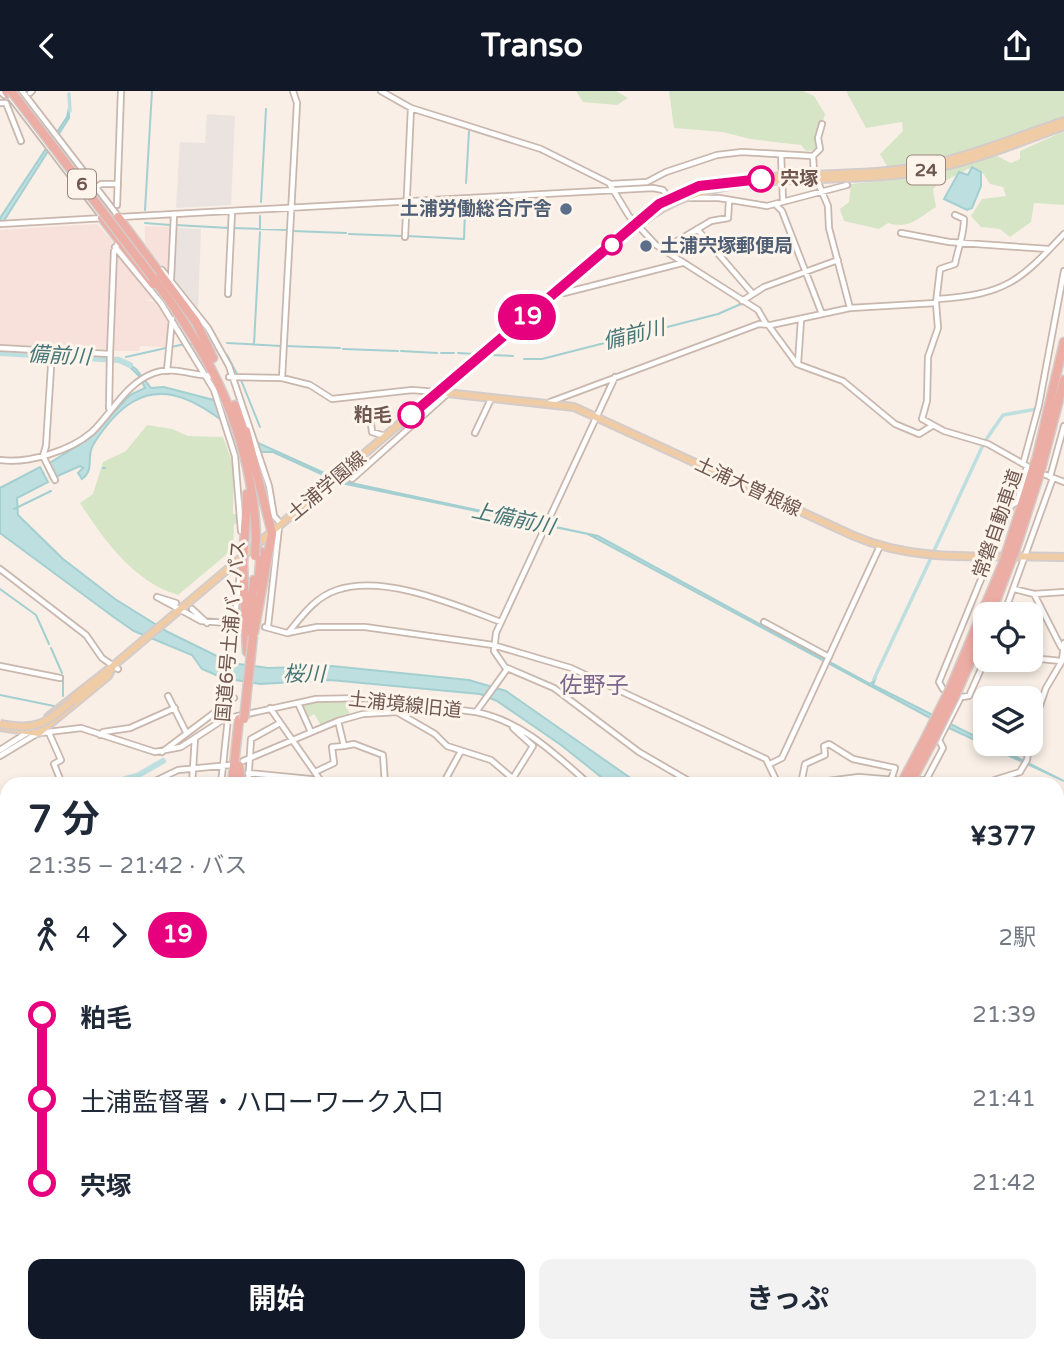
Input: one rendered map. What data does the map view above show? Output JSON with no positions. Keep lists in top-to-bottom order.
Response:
{
  "streets": {
    "highway": ["6", "常磐自動車道", "国道6号土浦バイパス"],
    "main road": ["24", "土浦学園線", "土浦大曽根線"],
    "street": ["土浦境線旧道"]
  },
  "crossings": [
    ["24", "土浦学園線"],
    ["土浦学園線", "土浦大曽根線"]
  ],
  "districts": ["佐野子"],
  "water": ["備前川", "上備前川", "桜川"],
  "places": [
    "宍塚",
    "土浦労働総合庁舎",
    "土浦宍塚郵便局",
    "粕毛"
  ],
  "lines": ["bus line 19"],
  "page": {
    "header": "Transo",
    "on_map": "19",
    "heading": ["7 分", "21:35 – 21:42 · バス", "¥377"],
    "legs": ["4", "19", "2駅"],
    "list": [
      {
        "name": "粕毛",
        "value": "21:39"
      },
      {
        "name": "土浦監督署・ハローワーク入口",
        "value": "21:41"
      },
      {
        "name": "宍塚",
        "value": "21:42"
      }
    ],
    "buttons": ["開始", "きっぷ"]
  }
}
